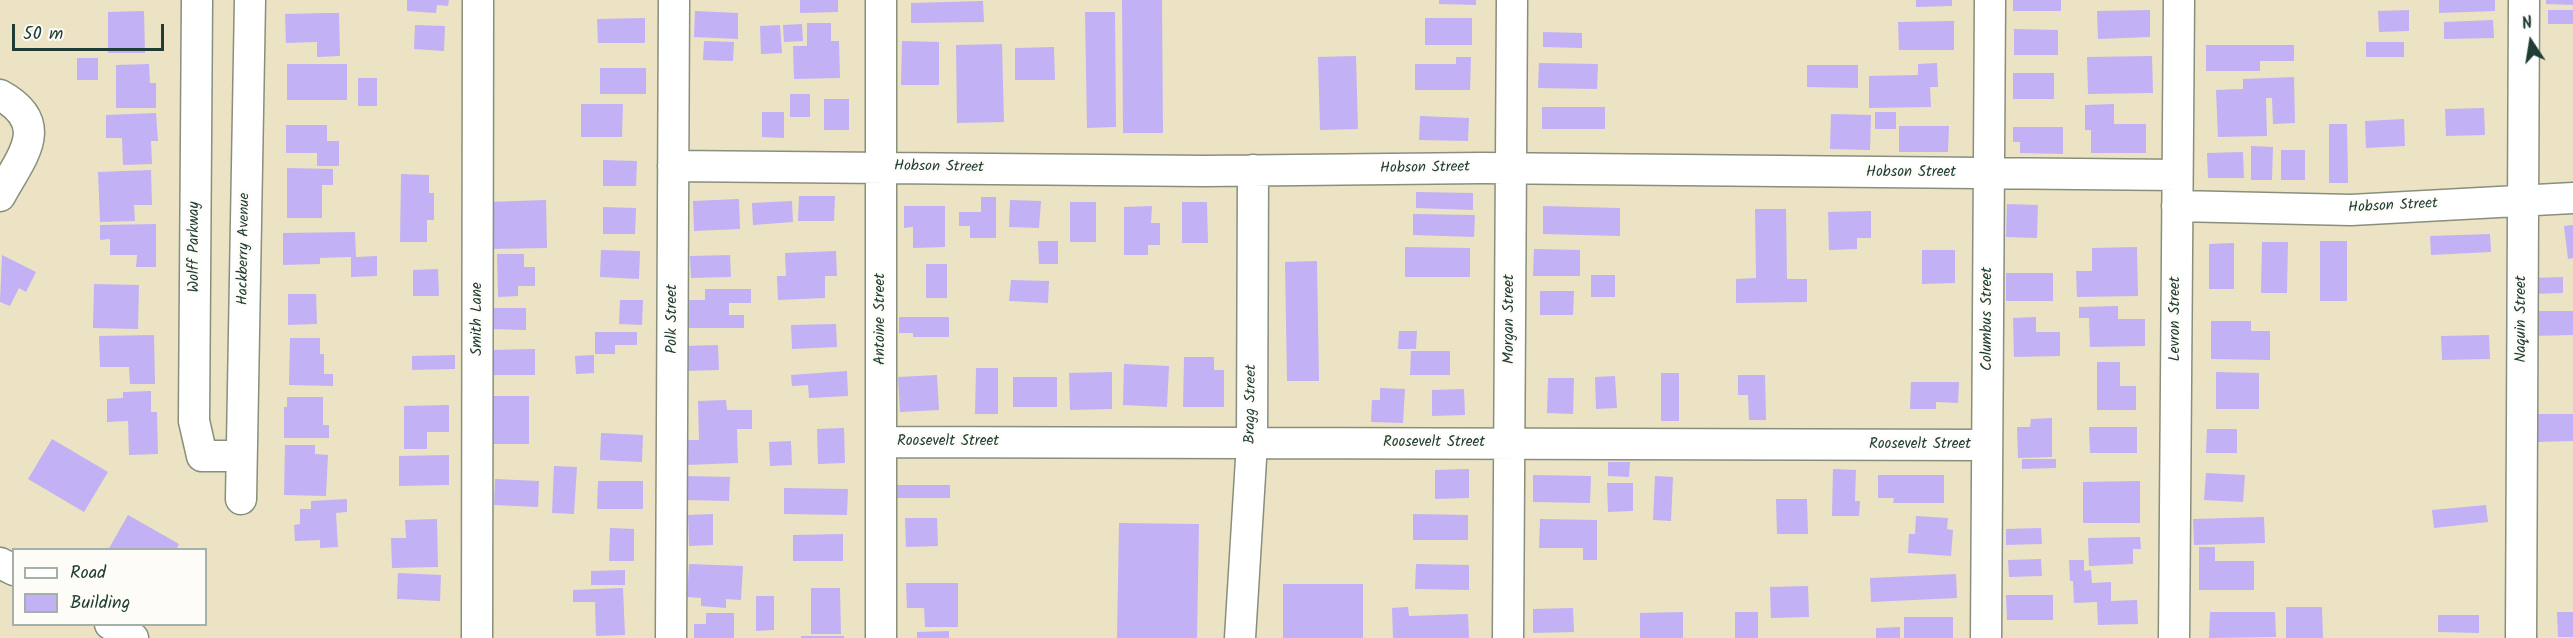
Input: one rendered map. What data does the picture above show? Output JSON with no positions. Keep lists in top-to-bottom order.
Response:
{
  "streets": {
    "street": [
      "Hobson Street",
      "Wolff Parkway",
      "Hackberry Avenue",
      "Smith Lane",
      "Polk Street",
      "Antoine Street",
      "Morgan Street",
      "Columbus Street",
      "Levron Street",
      "Naquin Street",
      "Bragg Street",
      "Roosevelt Street"
    ]
  },
  "crossings": [
    ["Hobson Street", "Polk Street"],
    ["Hobson Street", "Antoine Street"],
    ["Hobson Street", "Morgan Street"],
    ["Hobson Street", "Columbus Street"],
    ["Hobson Street", "Levron Street"],
    ["Hobson Street", "Naquin Street"],
    ["Hobson Street", "Bragg Street"],
    ["Wolff Parkway", "Hackberry Avenue"],
    ["Antoine Street", "Roosevelt Street"],
    ["Morgan Street", "Roosevelt Street"],
    ["Columbus Street", "Roosevelt Street"],
    ["Bragg Street", "Roosevelt Street"]
  ],
  "legend": ["Road", "Building"],
  "scale_bar": "50 m",
  "north": "top"
}
